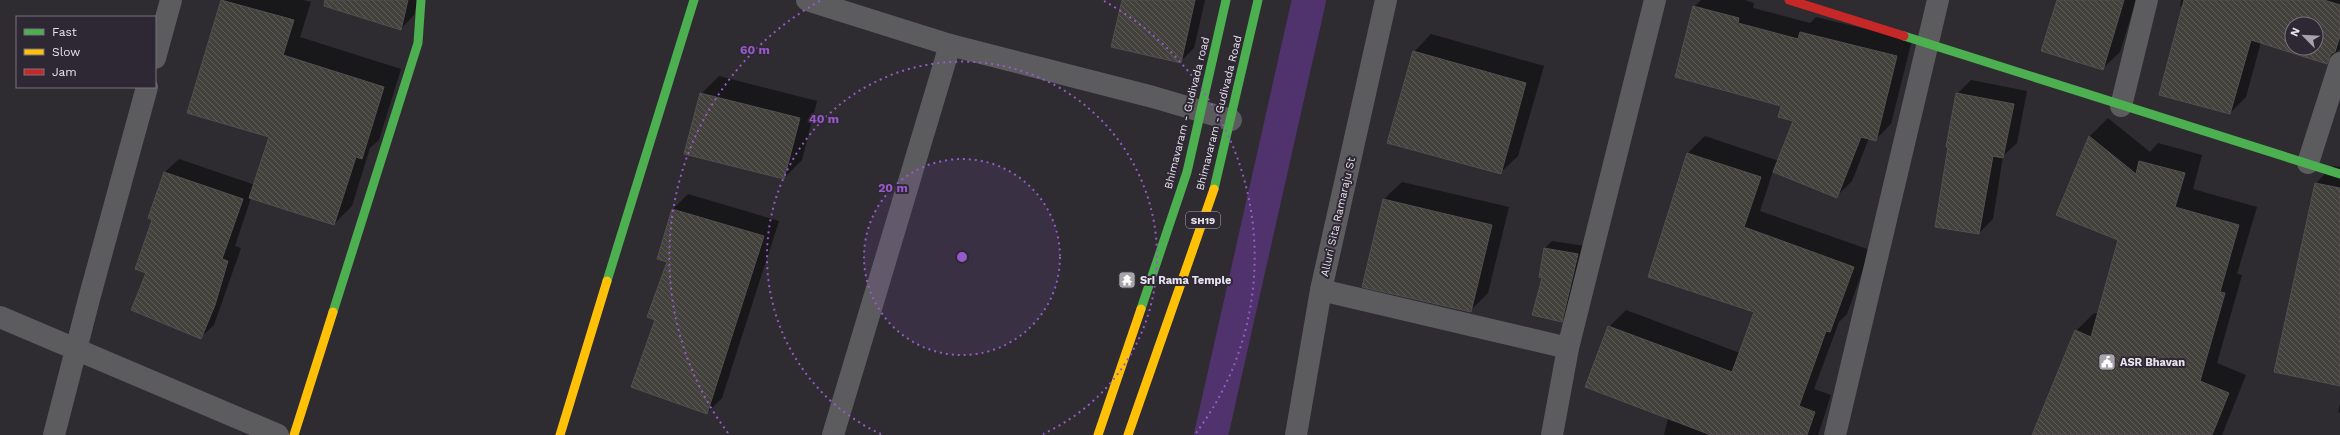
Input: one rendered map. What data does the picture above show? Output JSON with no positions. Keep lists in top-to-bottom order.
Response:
{
  "streets": {
    "street": [
      "Bhimavaram - Gudivada road",
      "Bhimavaram - Gudivada Road",
      "Alluri Sita Ramaraju St",
      "SH19"
    ]
  },
  "places": {
    "temple": ["Sri Rama Temple"],
    "public building": ["ASR Bhavan"]
  },
  "legend": ["Fast", "Slow", "Jam"],
  "north": "top left",
  "rings": ["60 m", "40 m", "20 m"]
}
